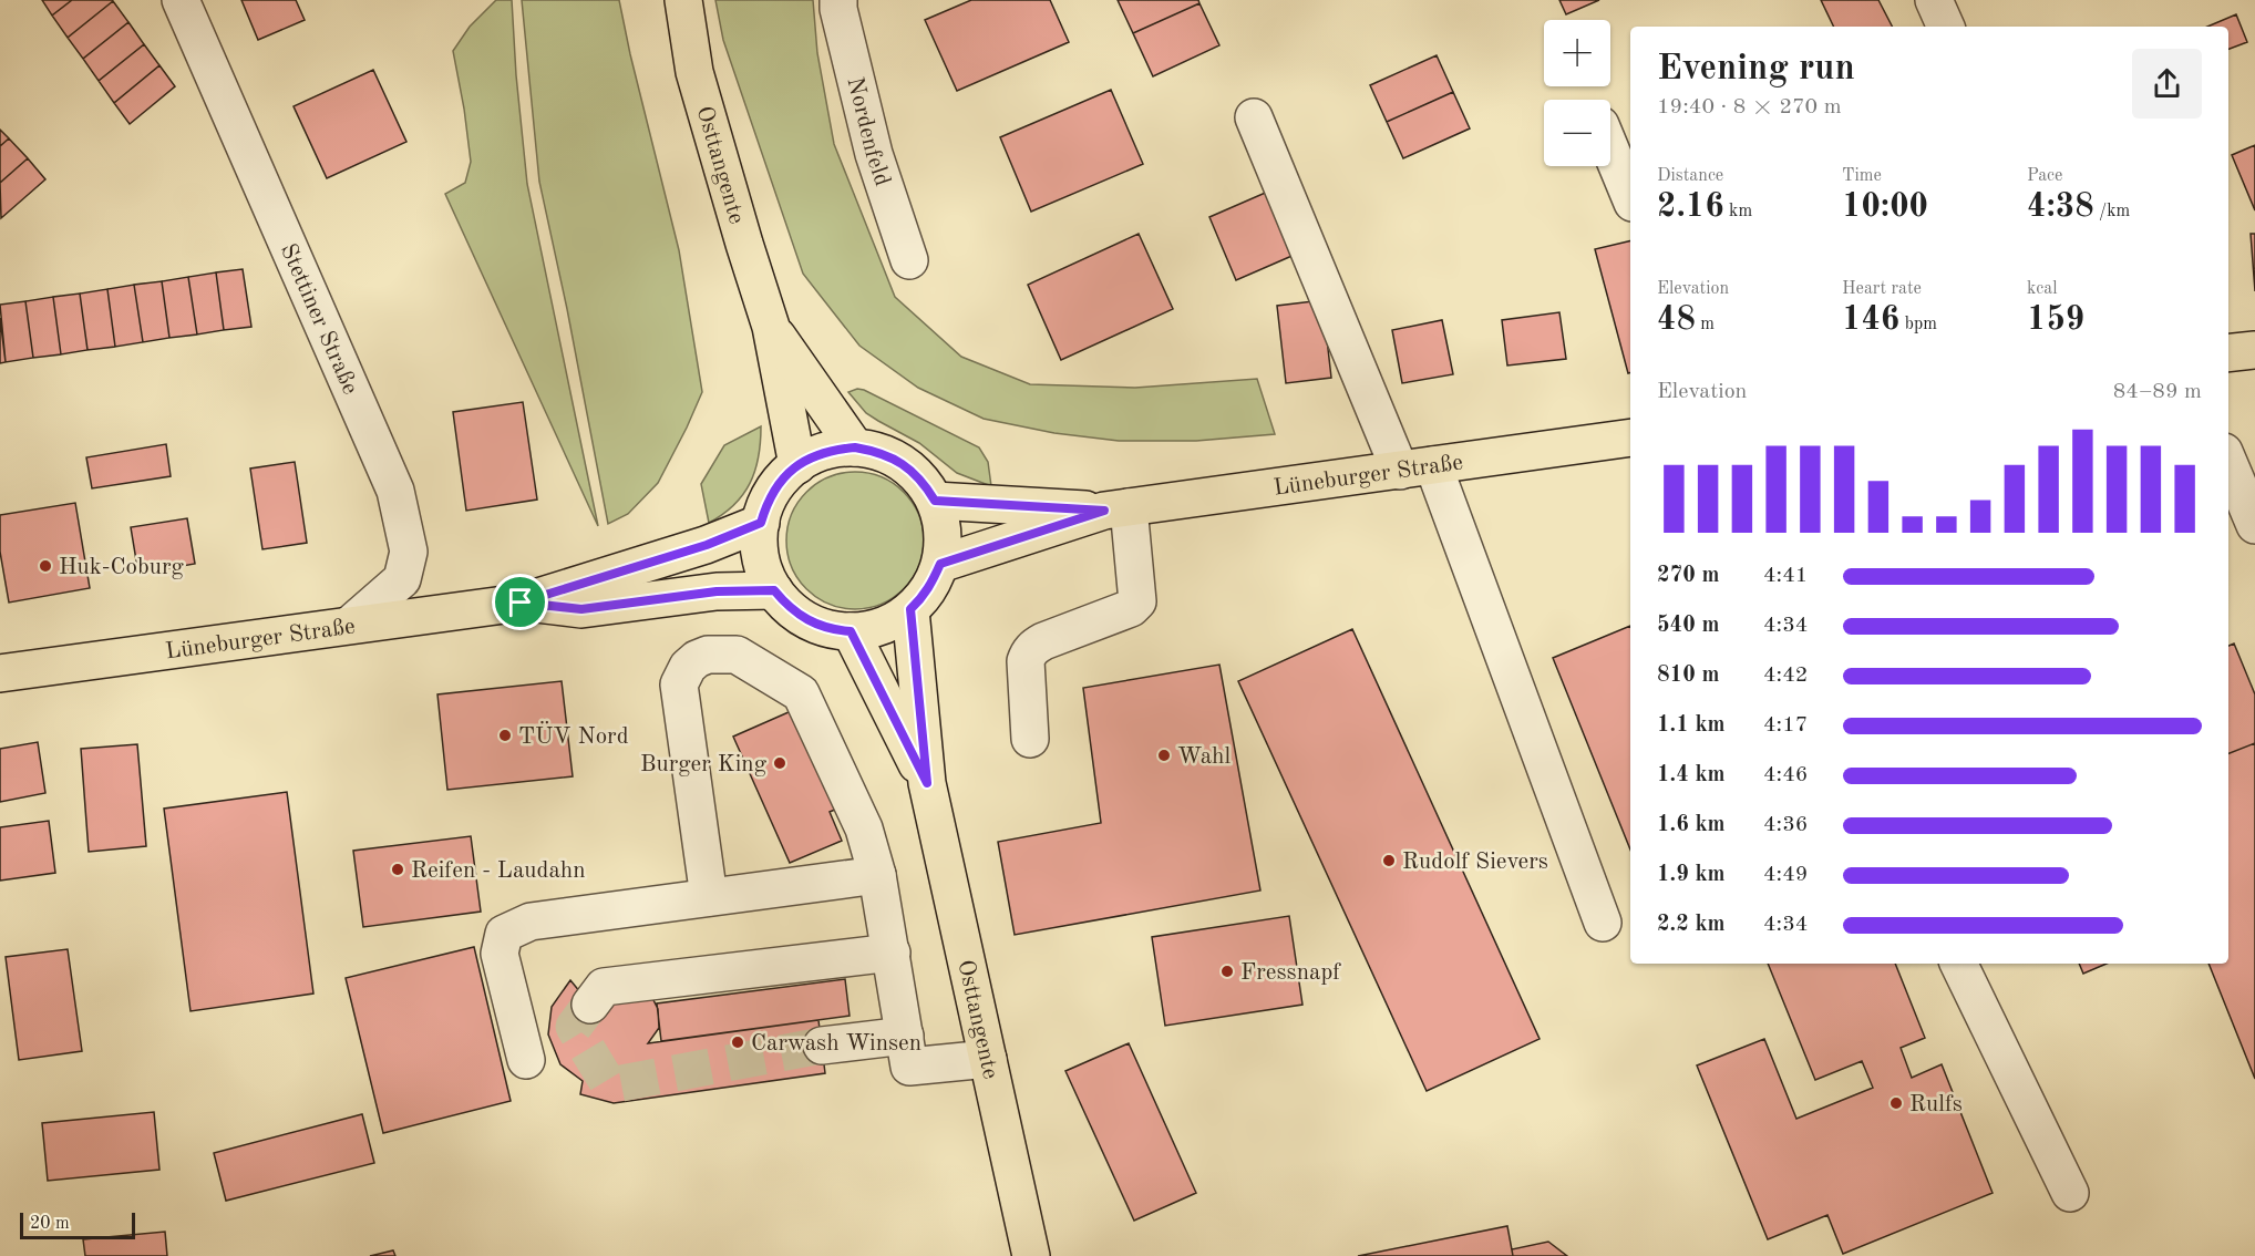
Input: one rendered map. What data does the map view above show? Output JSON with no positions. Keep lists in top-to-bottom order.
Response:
{
  "streets": {
    "main road": ["Osttangente", "Lüneburger Straße"],
    "street": ["Nordenfeld", "Stettiner Straße"]
  },
  "crossings": [
    ["Osttangente", "Lüneburger Straße"],
    ["Stettiner Straße", "Lüneburger Straße"]
  ],
  "places": [
    "Huk-Coburg",
    "TÜV Nord",
    "Wahl",
    "Burger King",
    "Rudolf Sievers",
    "Reifen - Laudahn",
    "Fressnapf",
    "Carwash Winsen",
    "Rulfs"
  ],
  "scale_bar": "20 m",
  "page": {
    "map_buttons": ["+", "−"],
    "heading": ["Evening run", "19:40 · 8 × 270 m"],
    "stats": [
      ["Distance", "2.16 km"],
      ["Time", "10:00"],
      ["Pace", "4:38 /km"],
      ["Elevation", "48 m"],
      ["Heart rate", "146 bpm"],
      ["kcal", "159"]
    ],
    "chart": ["Elevation", "84–89 m"],
    "list": [
      {
        "name": "270 m",
        "note": "4:41"
      },
      {
        "name": "540 m",
        "note": "4:34"
      },
      {
        "name": "810 m",
        "note": "4:42"
      },
      {
        "name": "1.1 km",
        "note": "4:17"
      },
      {
        "name": "1.4 km",
        "note": "4:46"
      },
      {
        "name": "1.6 km",
        "note": "4:36"
      },
      {
        "name": "1.9 km",
        "note": "4:49"
      },
      {
        "name": "2.2 km",
        "note": "4:34"
      }
    ],
    "scale": "20 m"
  }
}
